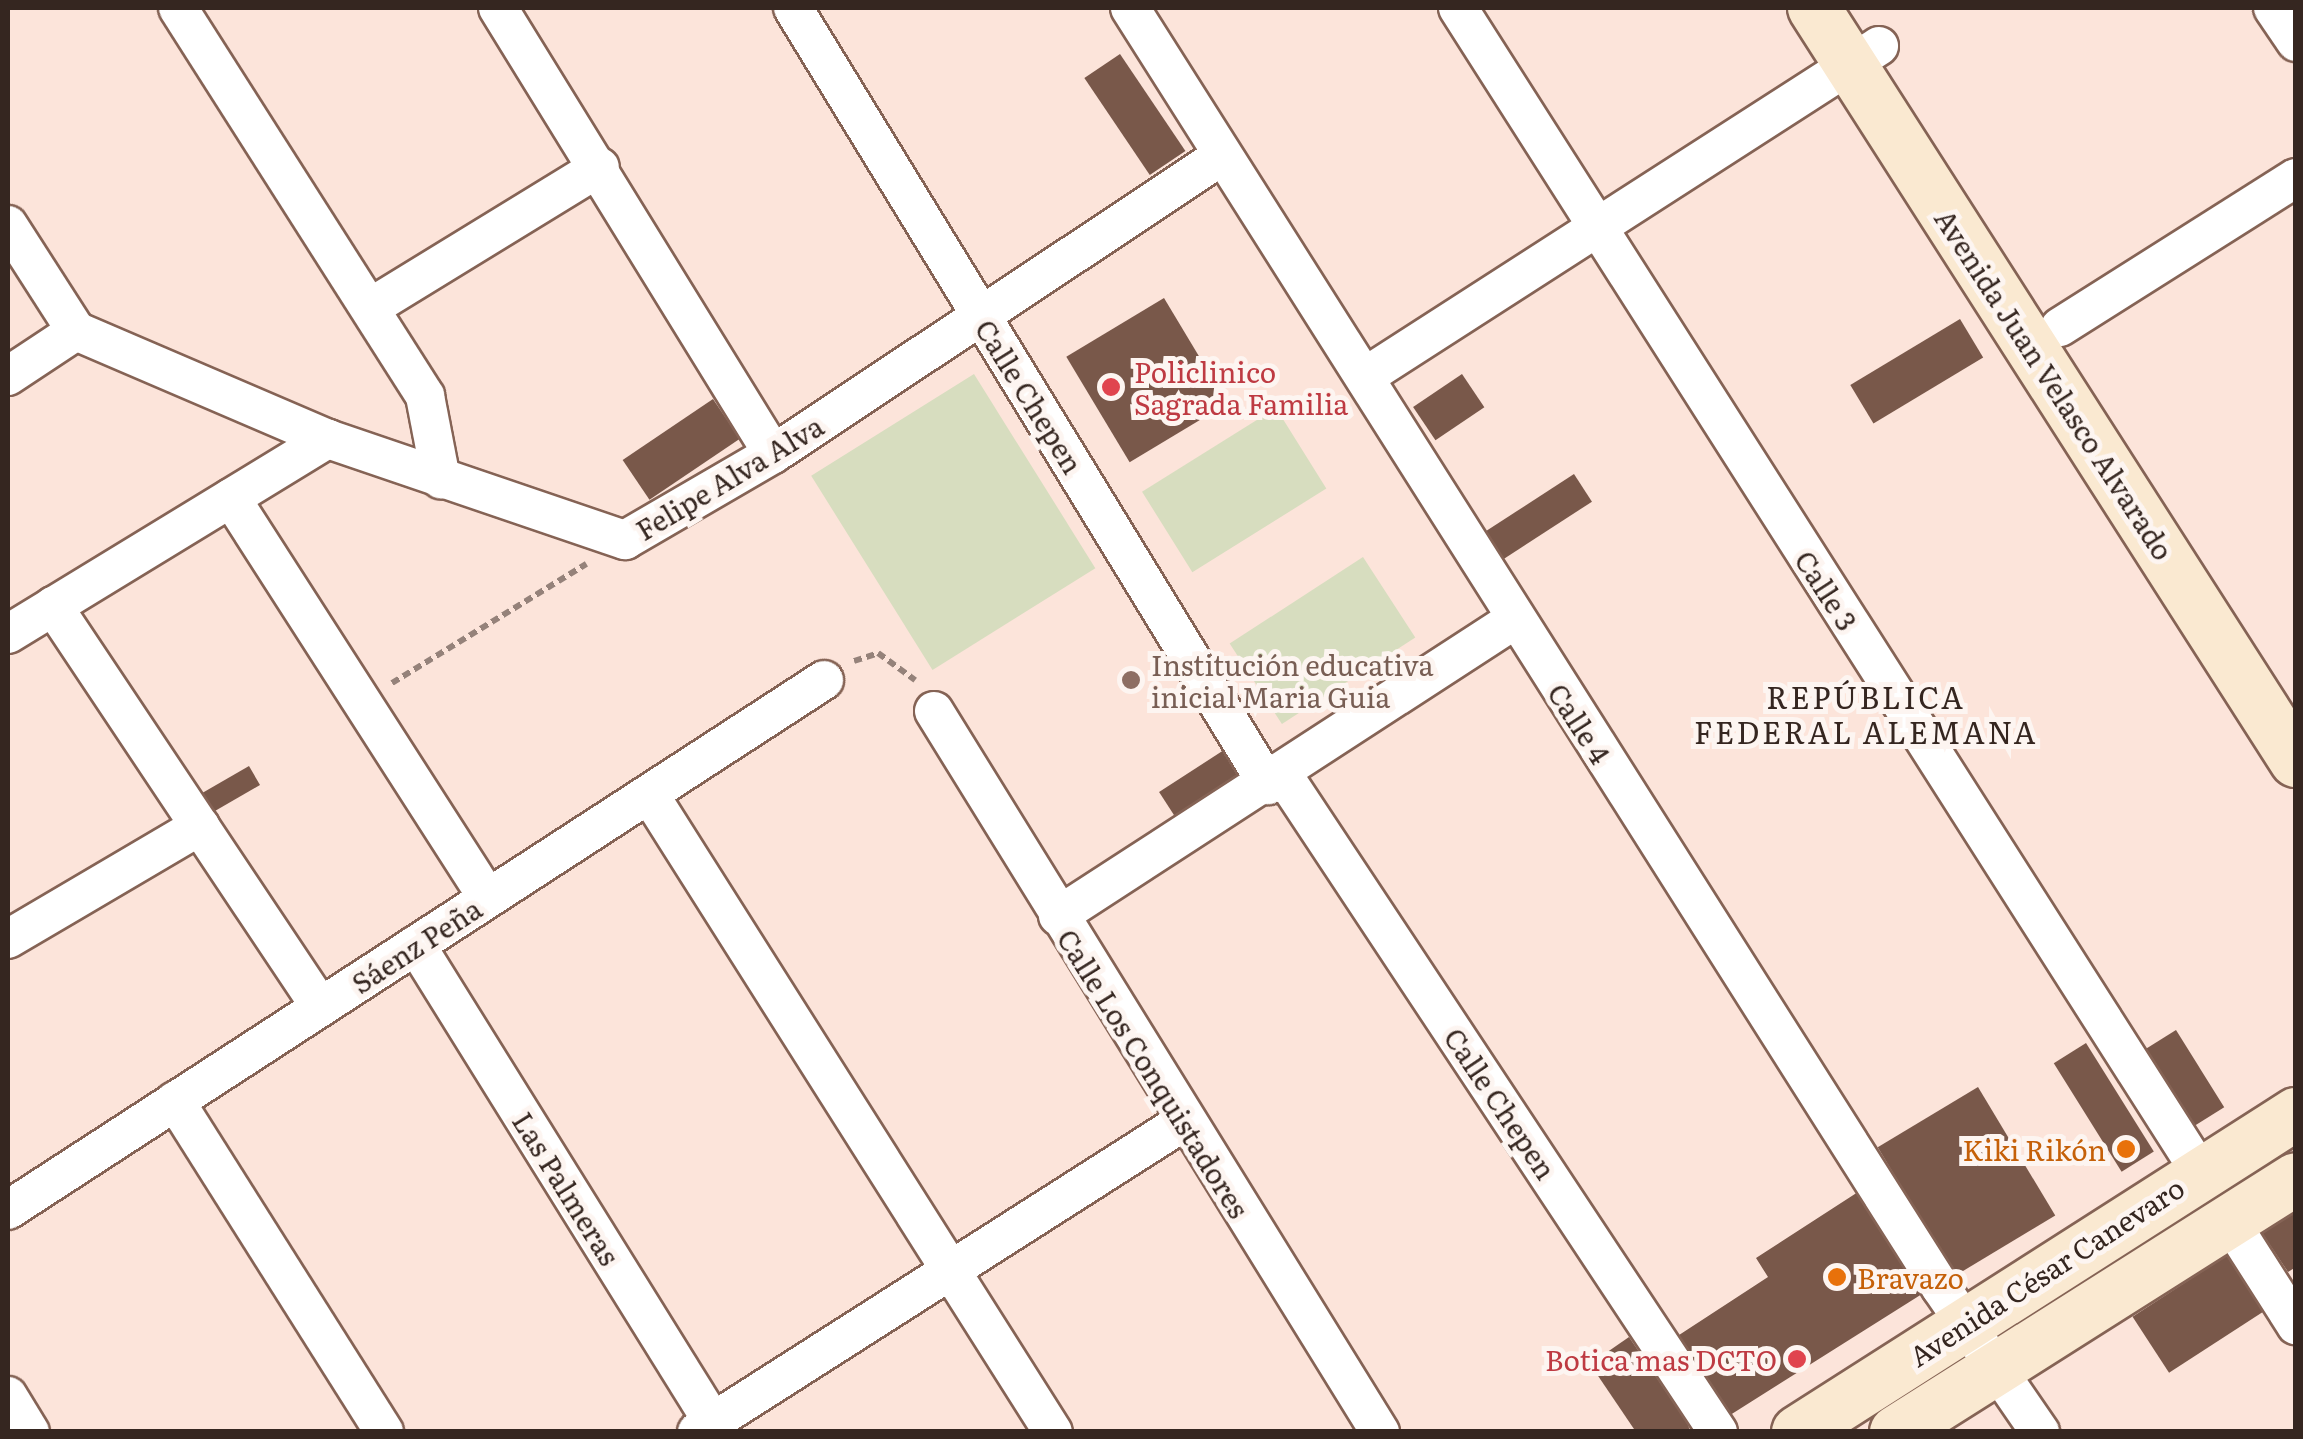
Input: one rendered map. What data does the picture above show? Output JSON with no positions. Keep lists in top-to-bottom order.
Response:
{
  "streets": {
    "street": [
      "Avenida Juan Velasco Alvarado",
      "Calle Chepen",
      "Felipe Alva Alva",
      "Calle 3",
      "Calle 4",
      "Sáenz Peña",
      "Calle Los Conquistadores",
      "Las Palmeras",
      "Avenida César Canevaro"
    ]
  },
  "crossings": [
    ["Calle Chepen", "Felipe Alva Alva"],
    ["Felipe Alva Alva", "Calle 4"],
    ["Calle 3", "Avenida César Canevaro"],
    ["Calle 4", "Avenida César Canevaro"],
    ["Sáenz Peña", "Las Palmeras"]
  ],
  "districts": ["REPÚBLICA FEDERAL ALEMANA"],
  "places": [
    "Policlinico Sagrada Familia",
    "Institución educativa inicial Maria Guia",
    "Kiki Rikón",
    "Bravazo",
    "Botica mas DCTO"
  ]
}
